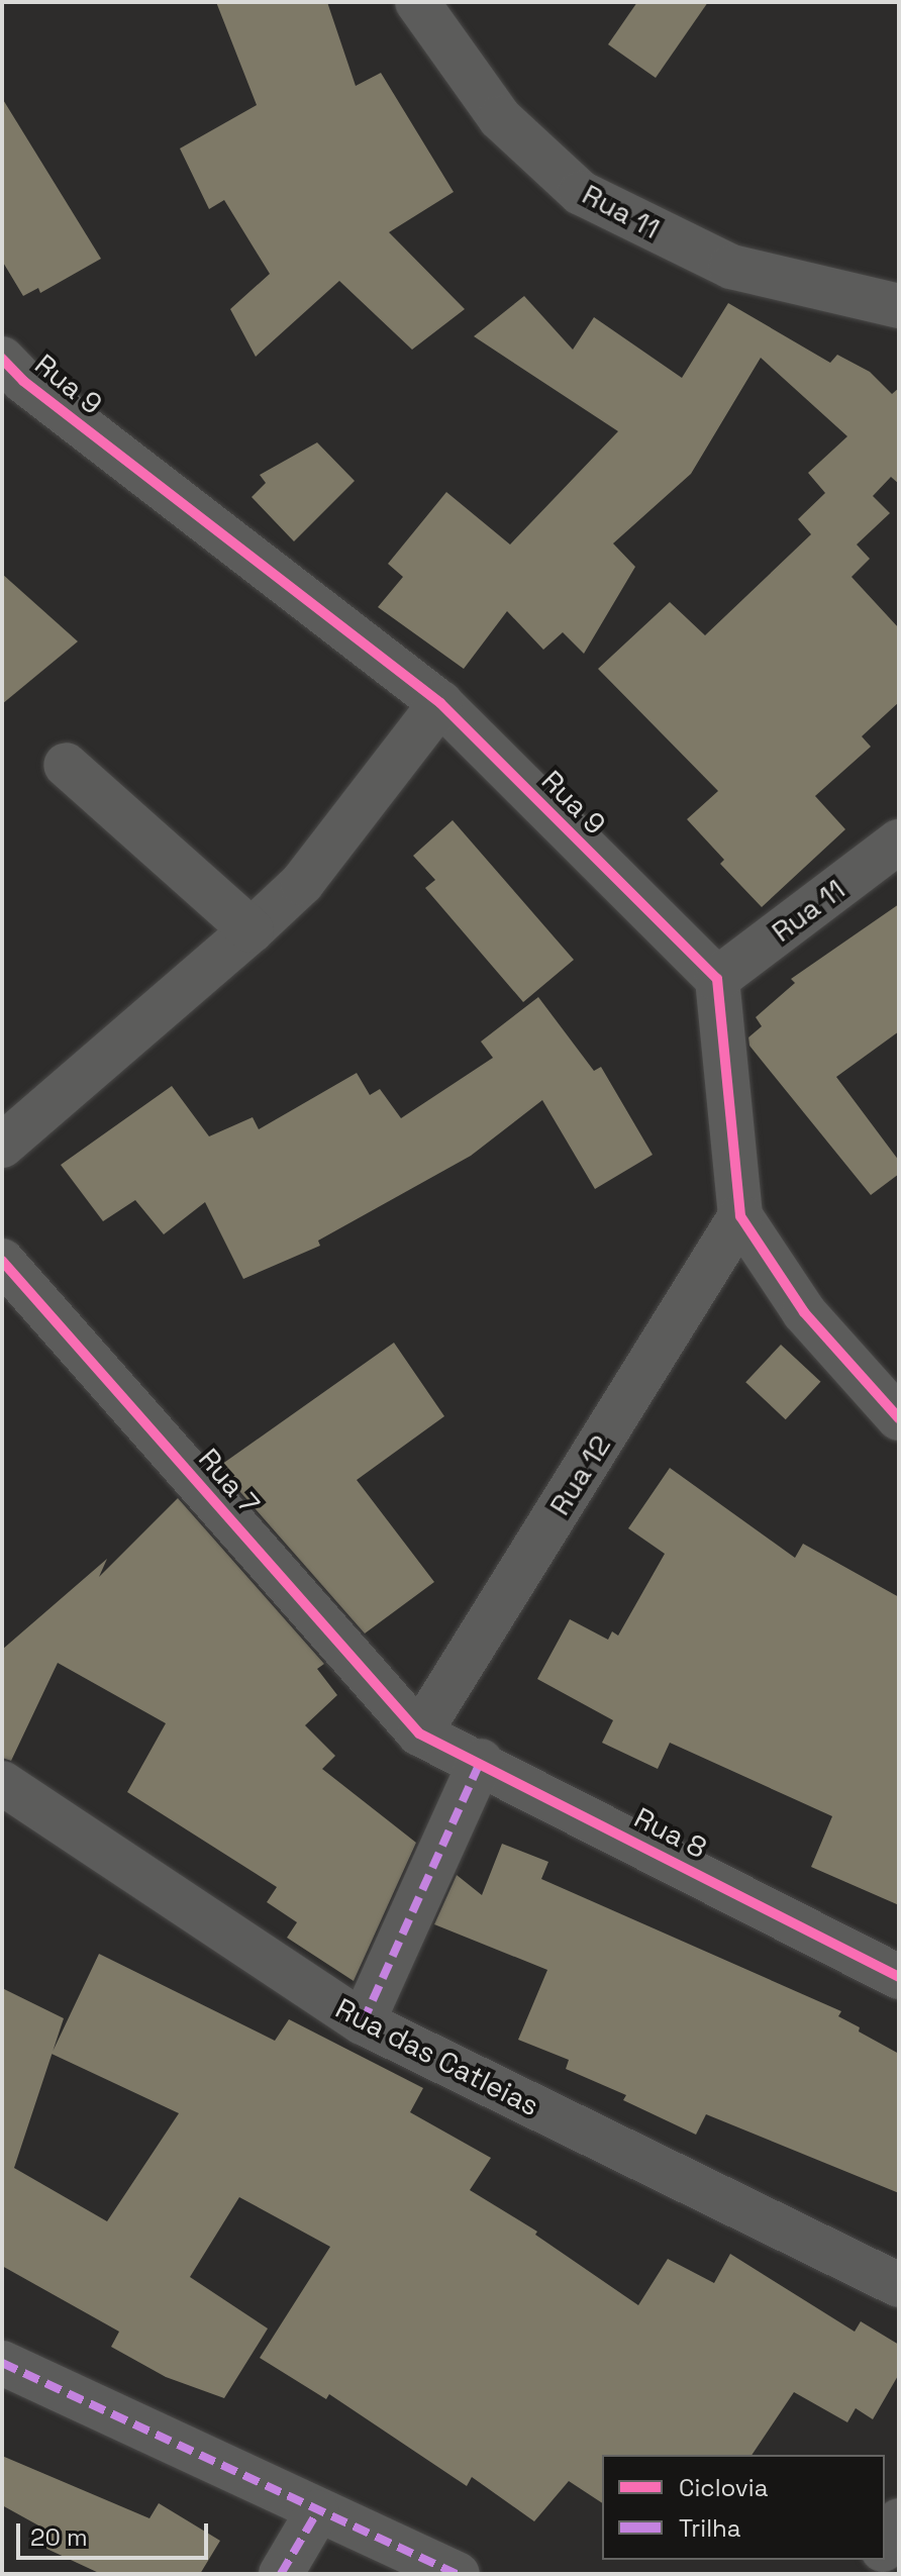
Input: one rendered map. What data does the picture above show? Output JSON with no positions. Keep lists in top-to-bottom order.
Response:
{
  "streets": {
    "street": [
      "Rua 11",
      "Rua 9",
      "Rua 12",
      "Rua 7",
      "Rua 8",
      "Rua das Catleias"
    ]
  },
  "crossings": [
    ["Rua 11", "Rua 9"],
    ["Rua 12", "Rua 7"],
    ["Rua 12", "Rua 8"],
    ["Rua 7", "Rua 8"]
  ],
  "legend": ["Ciclovia", "Trilha"],
  "scale_bar": "20 m"
}
